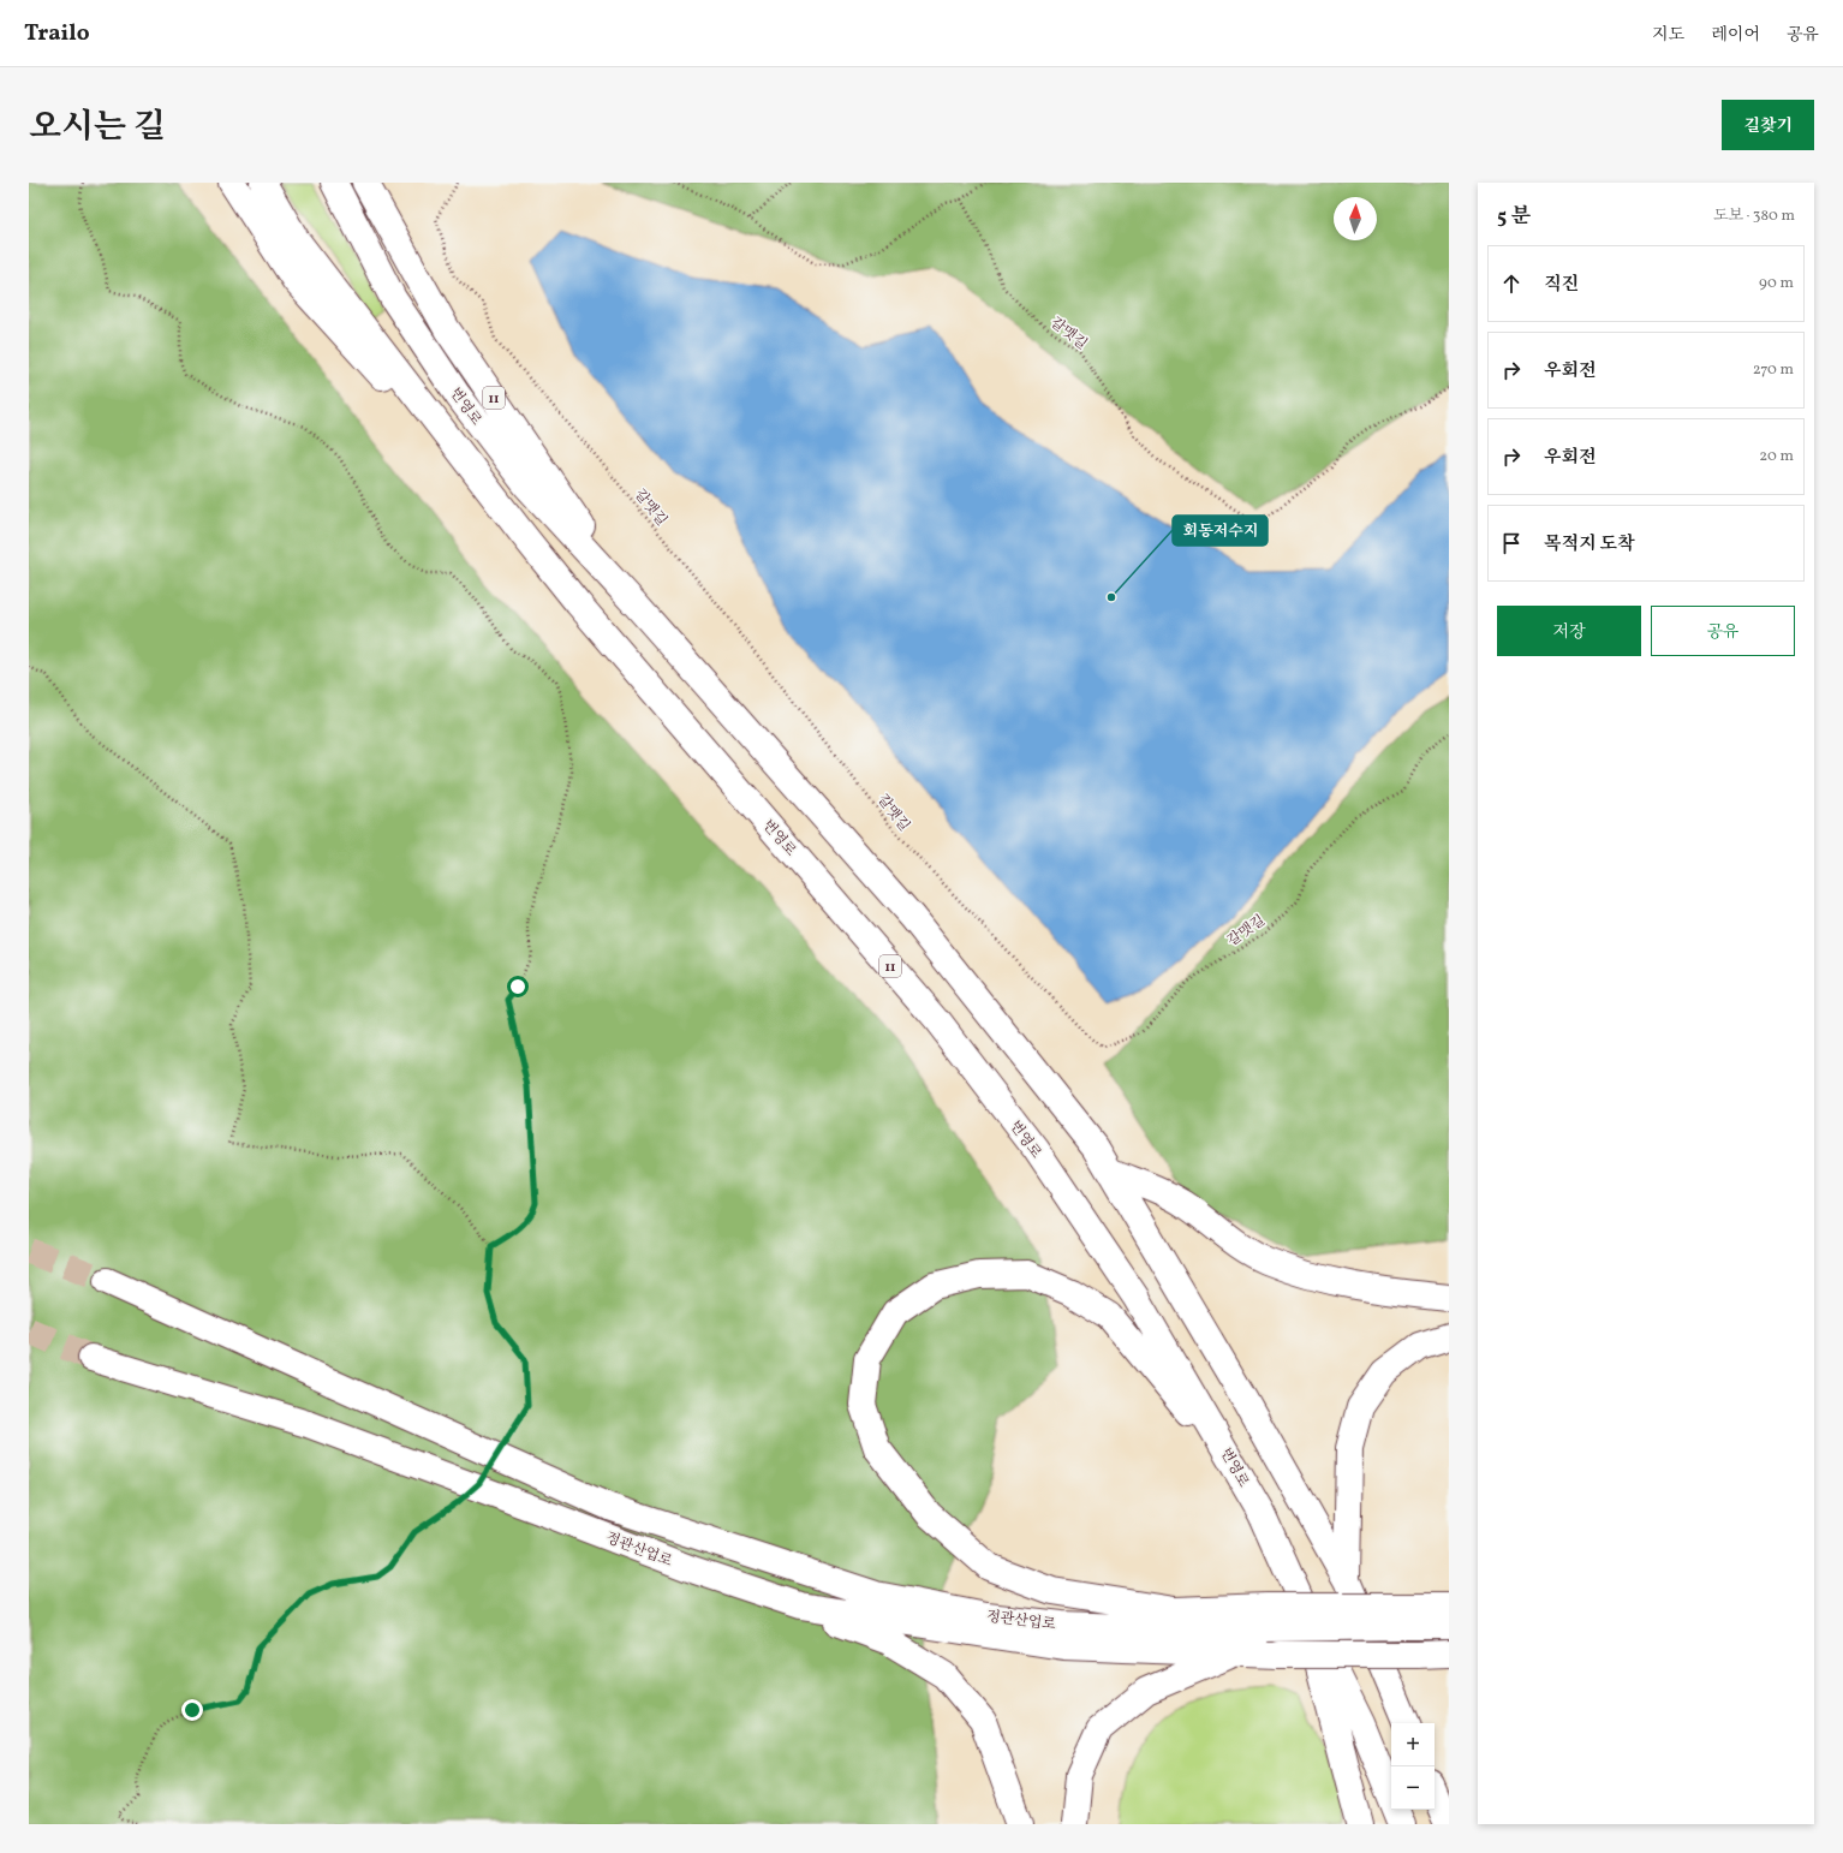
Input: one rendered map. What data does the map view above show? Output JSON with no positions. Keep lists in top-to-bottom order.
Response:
{
  "streets": {
    "highway": ["11", "번영로", "정관산업로"],
    "path": ["갈맷길"]
  },
  "places": ["회동저수지"],
  "north": "top",
  "page": {
    "header": "Trailo",
    "nav": ["지도", "레이어", "공유"],
    "title": "오시는 길",
    "buttons": [
      "길찾기",
      ["저장", "공유"]
    ],
    "heading": ["5 분", "도보 · 380 m"],
    "list": [
      ["직진", "90 m"],
      ["우회전", "270 m"],
      ["우회전", "20 m"],
      "목적지 도착"
    ],
    "map_buttons": ["+", "−"]
  }
}
